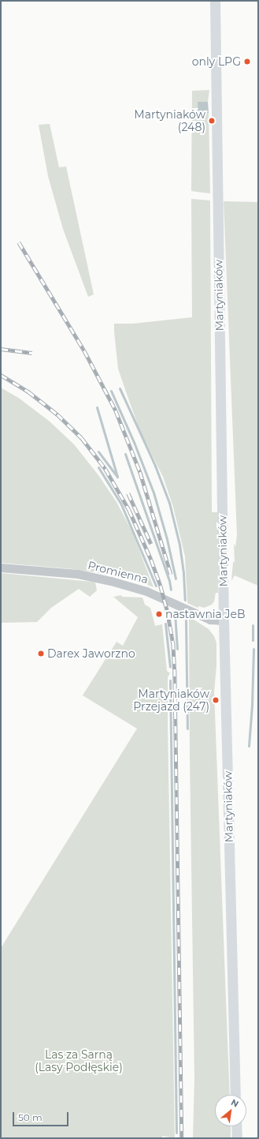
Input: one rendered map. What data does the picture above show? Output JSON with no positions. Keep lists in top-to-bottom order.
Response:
{
  "streets": {
    "main road": ["Martyniaków"],
    "street": ["Promienna"]
  },
  "crossings": [
    ["Martyniaków", "Promienna"]
  ],
  "parks": ["Las za Sarną (Lasy Podłęskie)"],
  "places": [
    "only LPG",
    "Martyniaków (248)",
    "nastawnia JeB",
    "Darex Jaworzno",
    "Martyniaków Przejazd (247)"
  ],
  "scale_bar": "50 m",
  "north": "top right"
}
